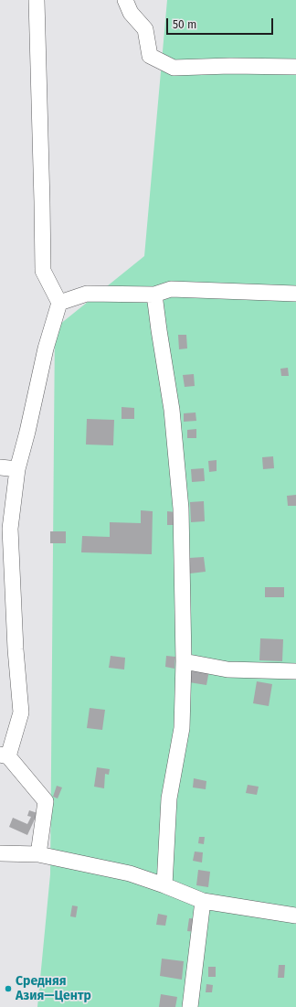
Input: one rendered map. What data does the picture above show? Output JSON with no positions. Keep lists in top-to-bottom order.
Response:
{
  "places": ["Средняя Азия—Центр"],
  "scale_bar": "50 m"
}
